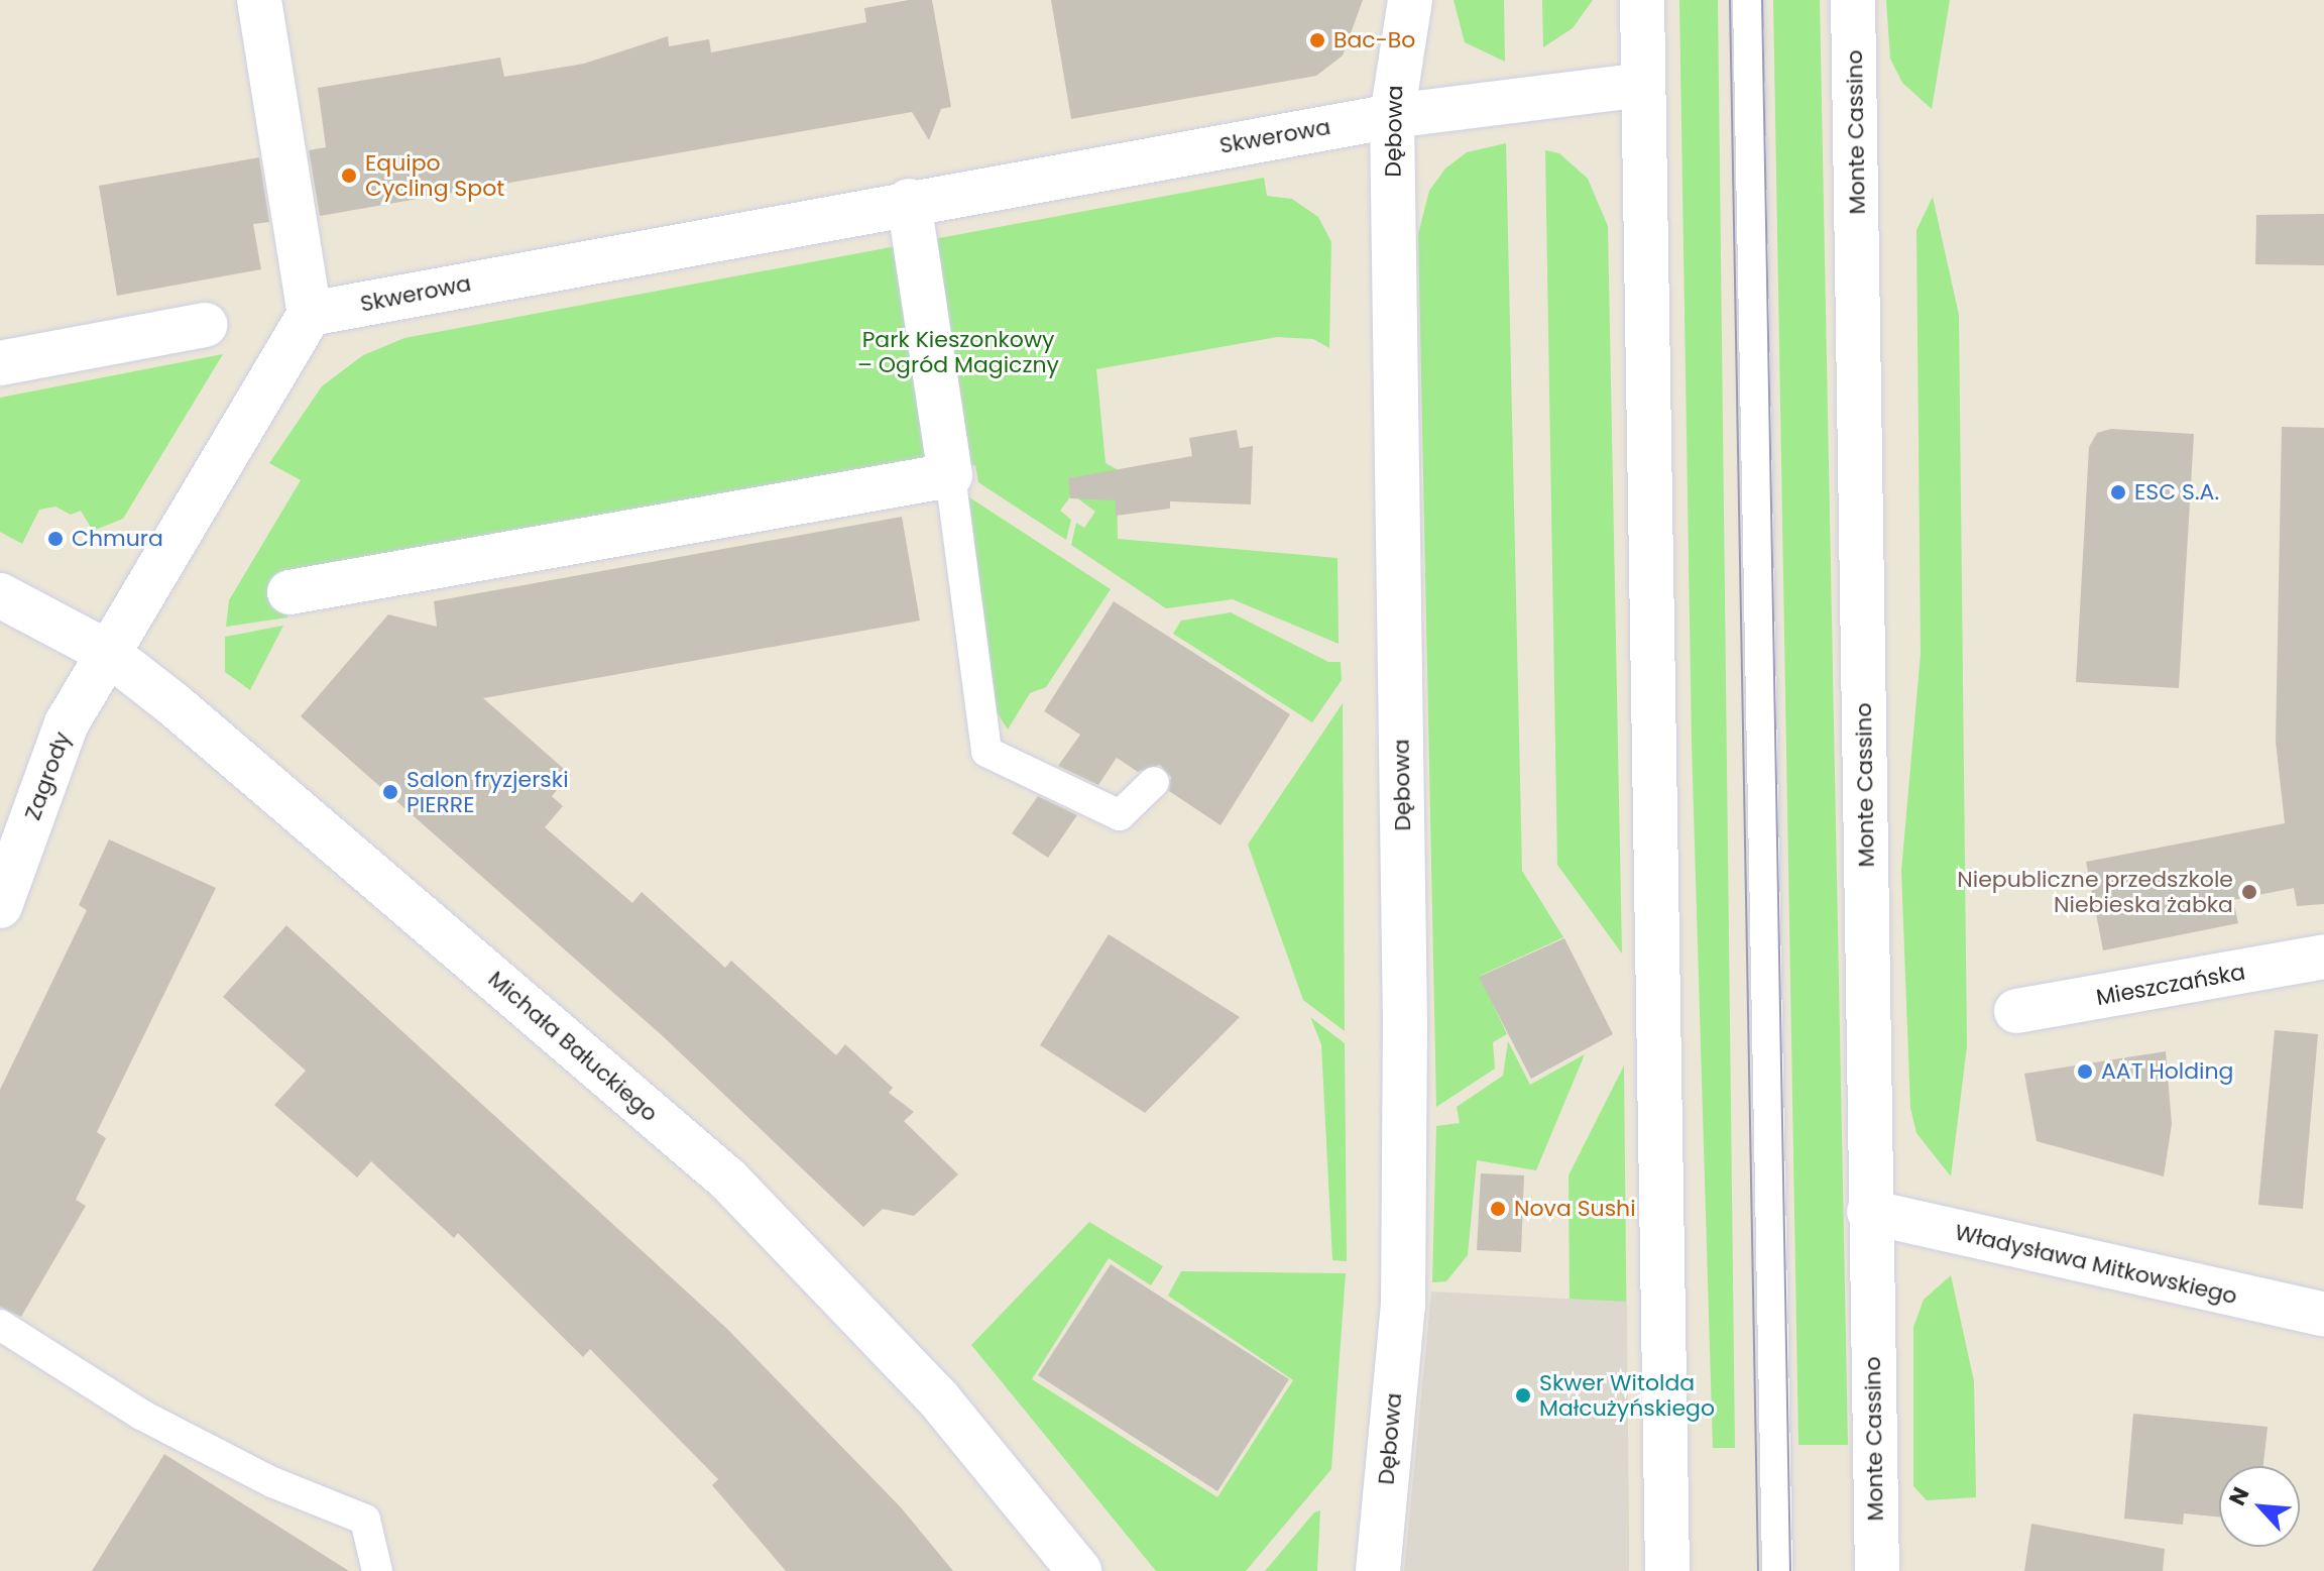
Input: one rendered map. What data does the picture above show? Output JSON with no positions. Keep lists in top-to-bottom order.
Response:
{
  "streets": {
    "street": [
      "Dębowa",
      "Monte Cassino",
      "Skwerowa",
      "Zagrody",
      "Mieszczańska",
      "Michała Bałuckiego",
      "Władysława Mitkowskiego"
    ]
  },
  "crossings": [
    ["Dębowa", "Skwerowa"],
    ["Monte Cassino", "Władysława Mitkowskiego"],
    ["Zagrody", "Michała Bałuckiego"]
  ],
  "parks": ["Park Kieszonkowy – Ogród Magiczny"],
  "places": [
    "Bac-Bo",
    "Equipo Cycling Spot",
    "ESC S.A.",
    "Chmura",
    "Salon fryzjerski PIERRE",
    "Niepubliczne przedszkole Niebieska żabka",
    "AAT Holding",
    "Nova Sushi",
    "Skwer Witolda Małcużyńskiego"
  ],
  "north": "top left"
}
